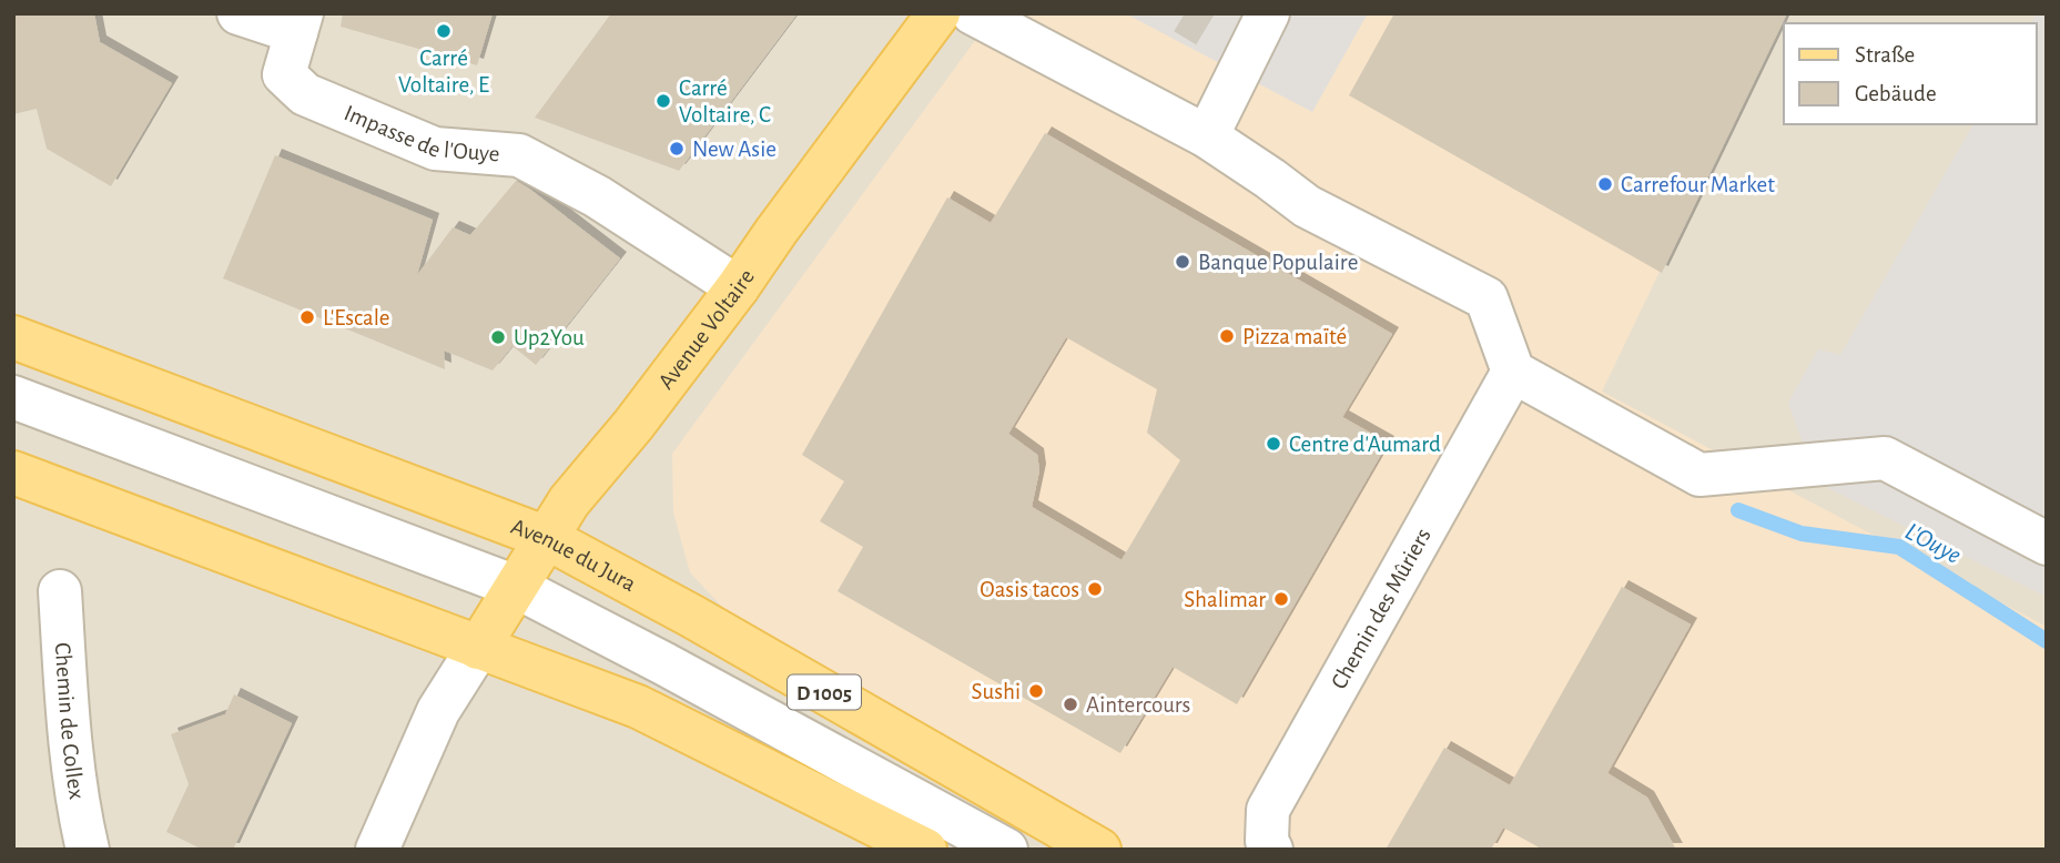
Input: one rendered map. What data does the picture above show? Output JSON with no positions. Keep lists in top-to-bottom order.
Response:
{
  "streets": {
    "main road": ["Avenue Voltaire", "Avenue du Jura", "D 1005"],
    "street": ["Impasse de l'Ouye", "Chemin des Mûriers", "Chemin de Collex"]
  },
  "crossings": [
    ["Impasse de l'Ouye", "Avenue Voltaire"],
    ["Avenue Voltaire", "Avenue du Jura"]
  ],
  "water": ["L'Ouye"],
  "places": [
    "Carré Voltaire, E",
    "Carré Voltaire, C",
    "New Asie",
    "Carrefour Market",
    "Banque Populaire",
    "L'Escale",
    "Pizza maïté",
    "Up2You",
    "Centre d'Aumard",
    "Oasis tacos",
    "Shalimar",
    "Sushi",
    "Aintercours"
  ],
  "legend": ["Straße", "Gebäude"]
}
